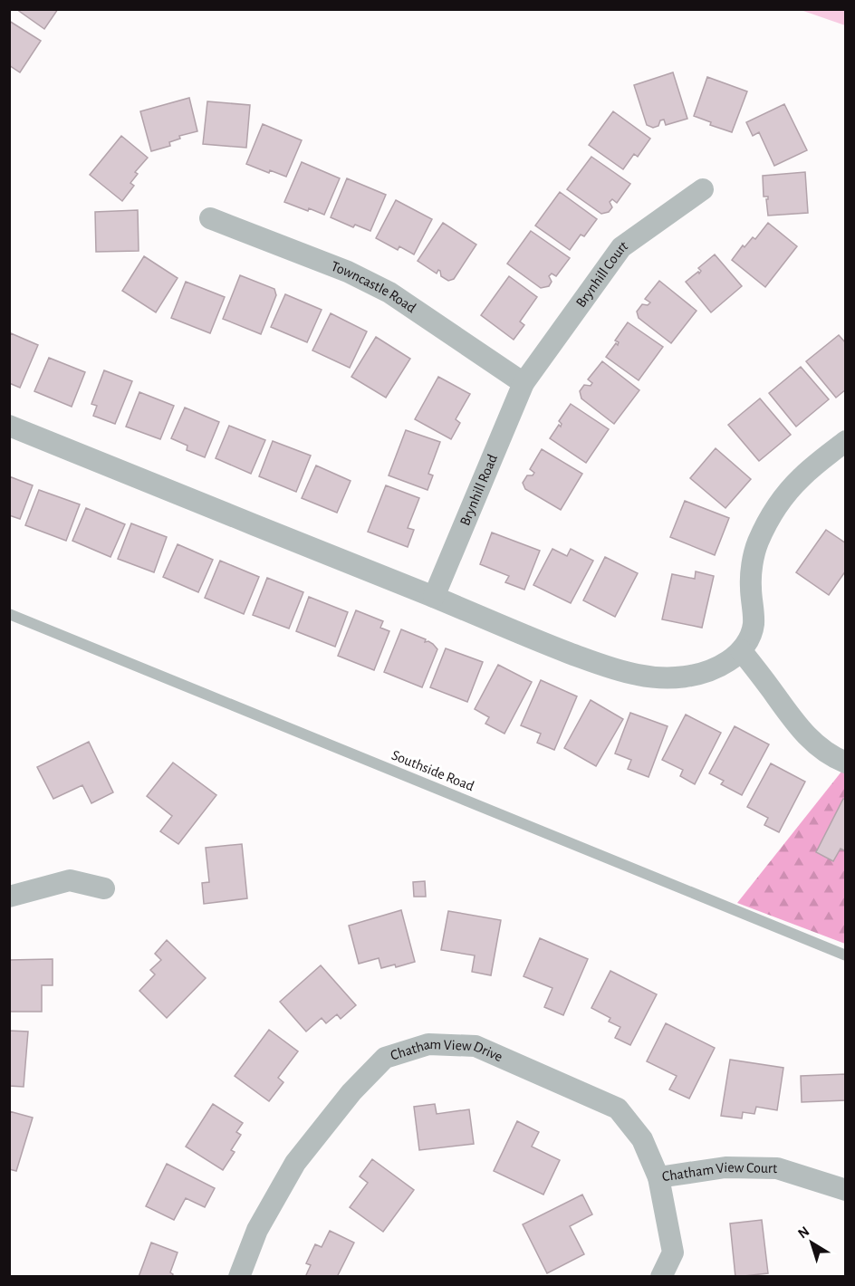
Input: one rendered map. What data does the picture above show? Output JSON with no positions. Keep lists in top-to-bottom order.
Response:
{
  "streets": {
    "street": [
      "Brynhill Court",
      "Towncastle Road",
      "Brynhill Road",
      "Chatham View Drive",
      "Chatham View Court"
    ],
    "lane": ["Southside Road"]
  },
  "crossings": [
    ["Brynhill Court", "Towncastle Road"],
    ["Brynhill Court", "Brynhill Road"],
    ["Towncastle Road", "Brynhill Road"],
    ["Chatham View Drive", "Chatham View Court"]
  ],
  "north": "top left"
}
